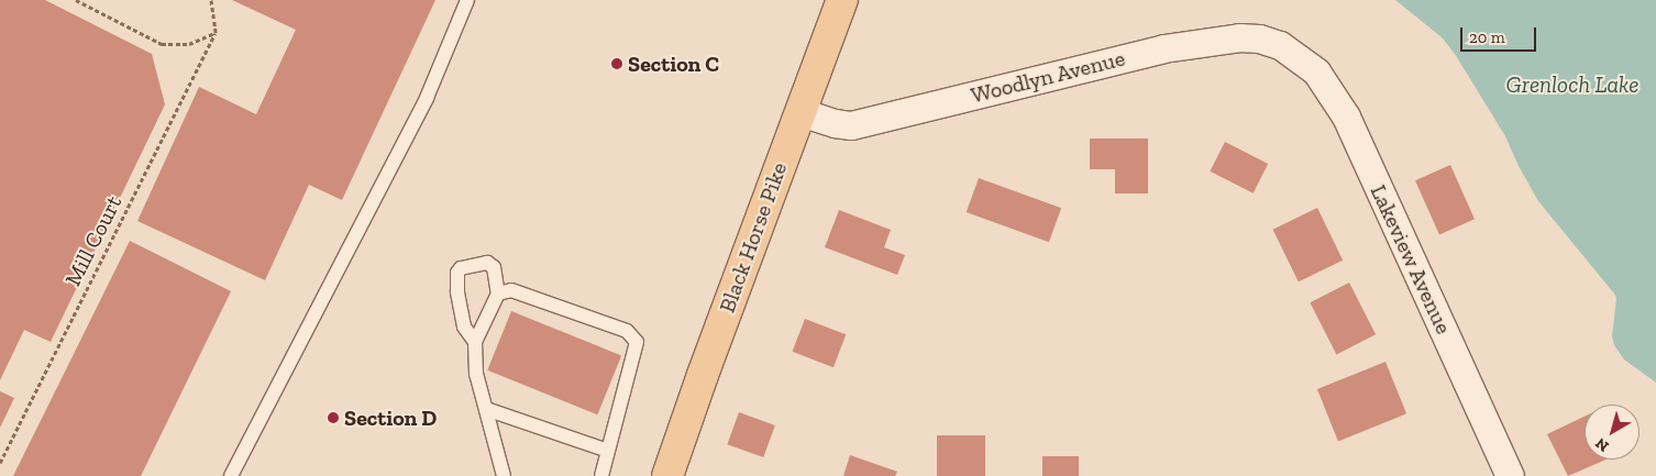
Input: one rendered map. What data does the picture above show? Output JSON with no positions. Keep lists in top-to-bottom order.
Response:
{
  "streets": {
    "main road": ["Black Horse Pike"],
    "street": ["Woodlyn Avenue", "Lakeview Avenue"],
    "path": ["Mill Court"]
  },
  "crossings": [
    ["Woodlyn Avenue", "Black Horse Pike"],
    ["Woodlyn Avenue", "Lakeview Avenue"]
  ],
  "water": ["Grenloch Lake"],
  "places": ["Section C", "Section D"],
  "scale_bar": "20 m",
  "north": "bottom left"
}
